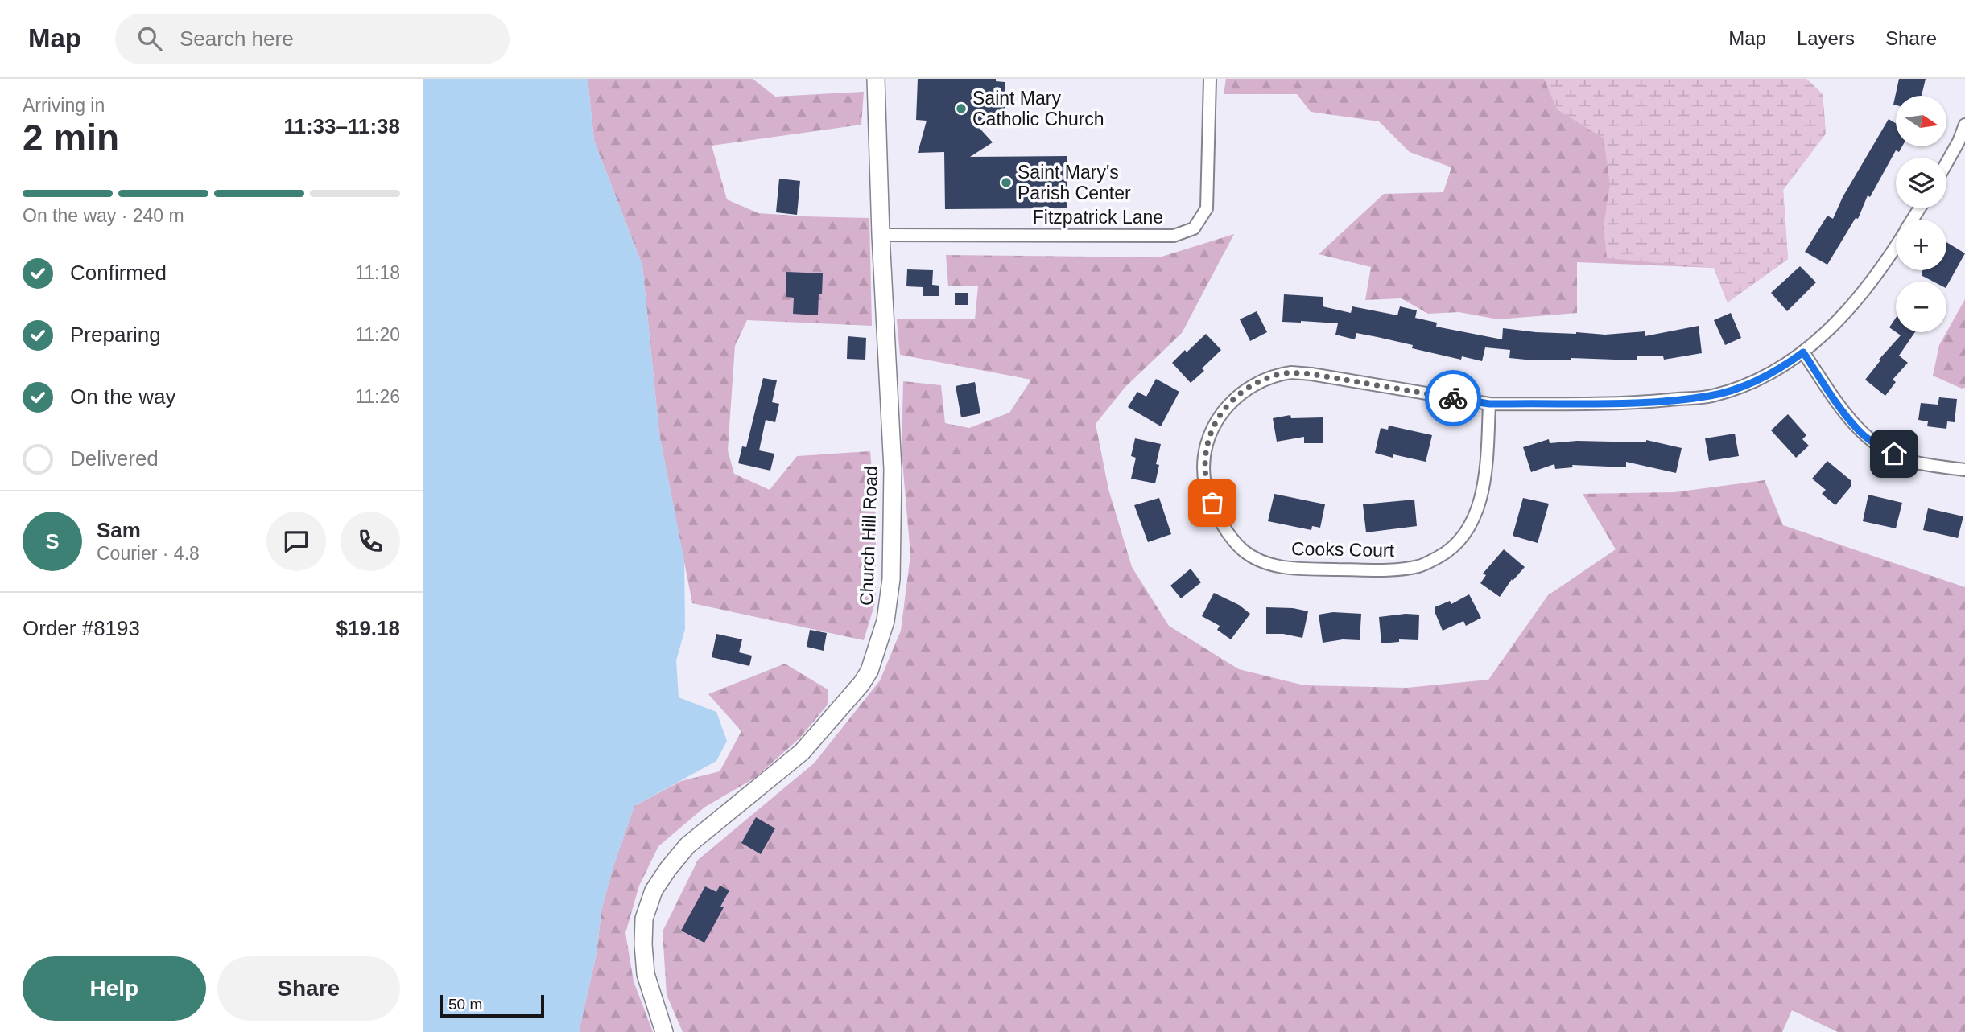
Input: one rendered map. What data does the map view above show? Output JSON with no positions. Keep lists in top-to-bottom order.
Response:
{
  "streets": {
    "street": ["Fitzpatrick Lane", "Church Hill Road", "Cooks Court"]
  },
  "crossings": [
    ["Fitzpatrick Lane", "Church Hill Road"]
  ],
  "places": ["Saint Mary Catholic Church", "Saint Mary's Parish Center"],
  "scale_bar": "50 m",
  "north": "right",
  "page": {
    "header": "Map",
    "search": "Search here",
    "nav": ["Map", "Layers", "Share"],
    "heading": ["2 min", "Arriving in", "11:33–11:38"],
    "panel": [
      "Sam",
      "Courier · 4.8",
      "Order #8193",
      "$19.18"
    ],
    "map_buttons": ["+", "−"],
    "bar": "On the way · 240 m",
    "list": [
      ["Confirmed", "11:18"],
      ["Preparing", "11:20"],
      ["On the way", "11:26"],
      "Delivered"
    ],
    "round": "S",
    "buttons": ["Help", "Share"],
    "scale": "50 m"
  }
}
